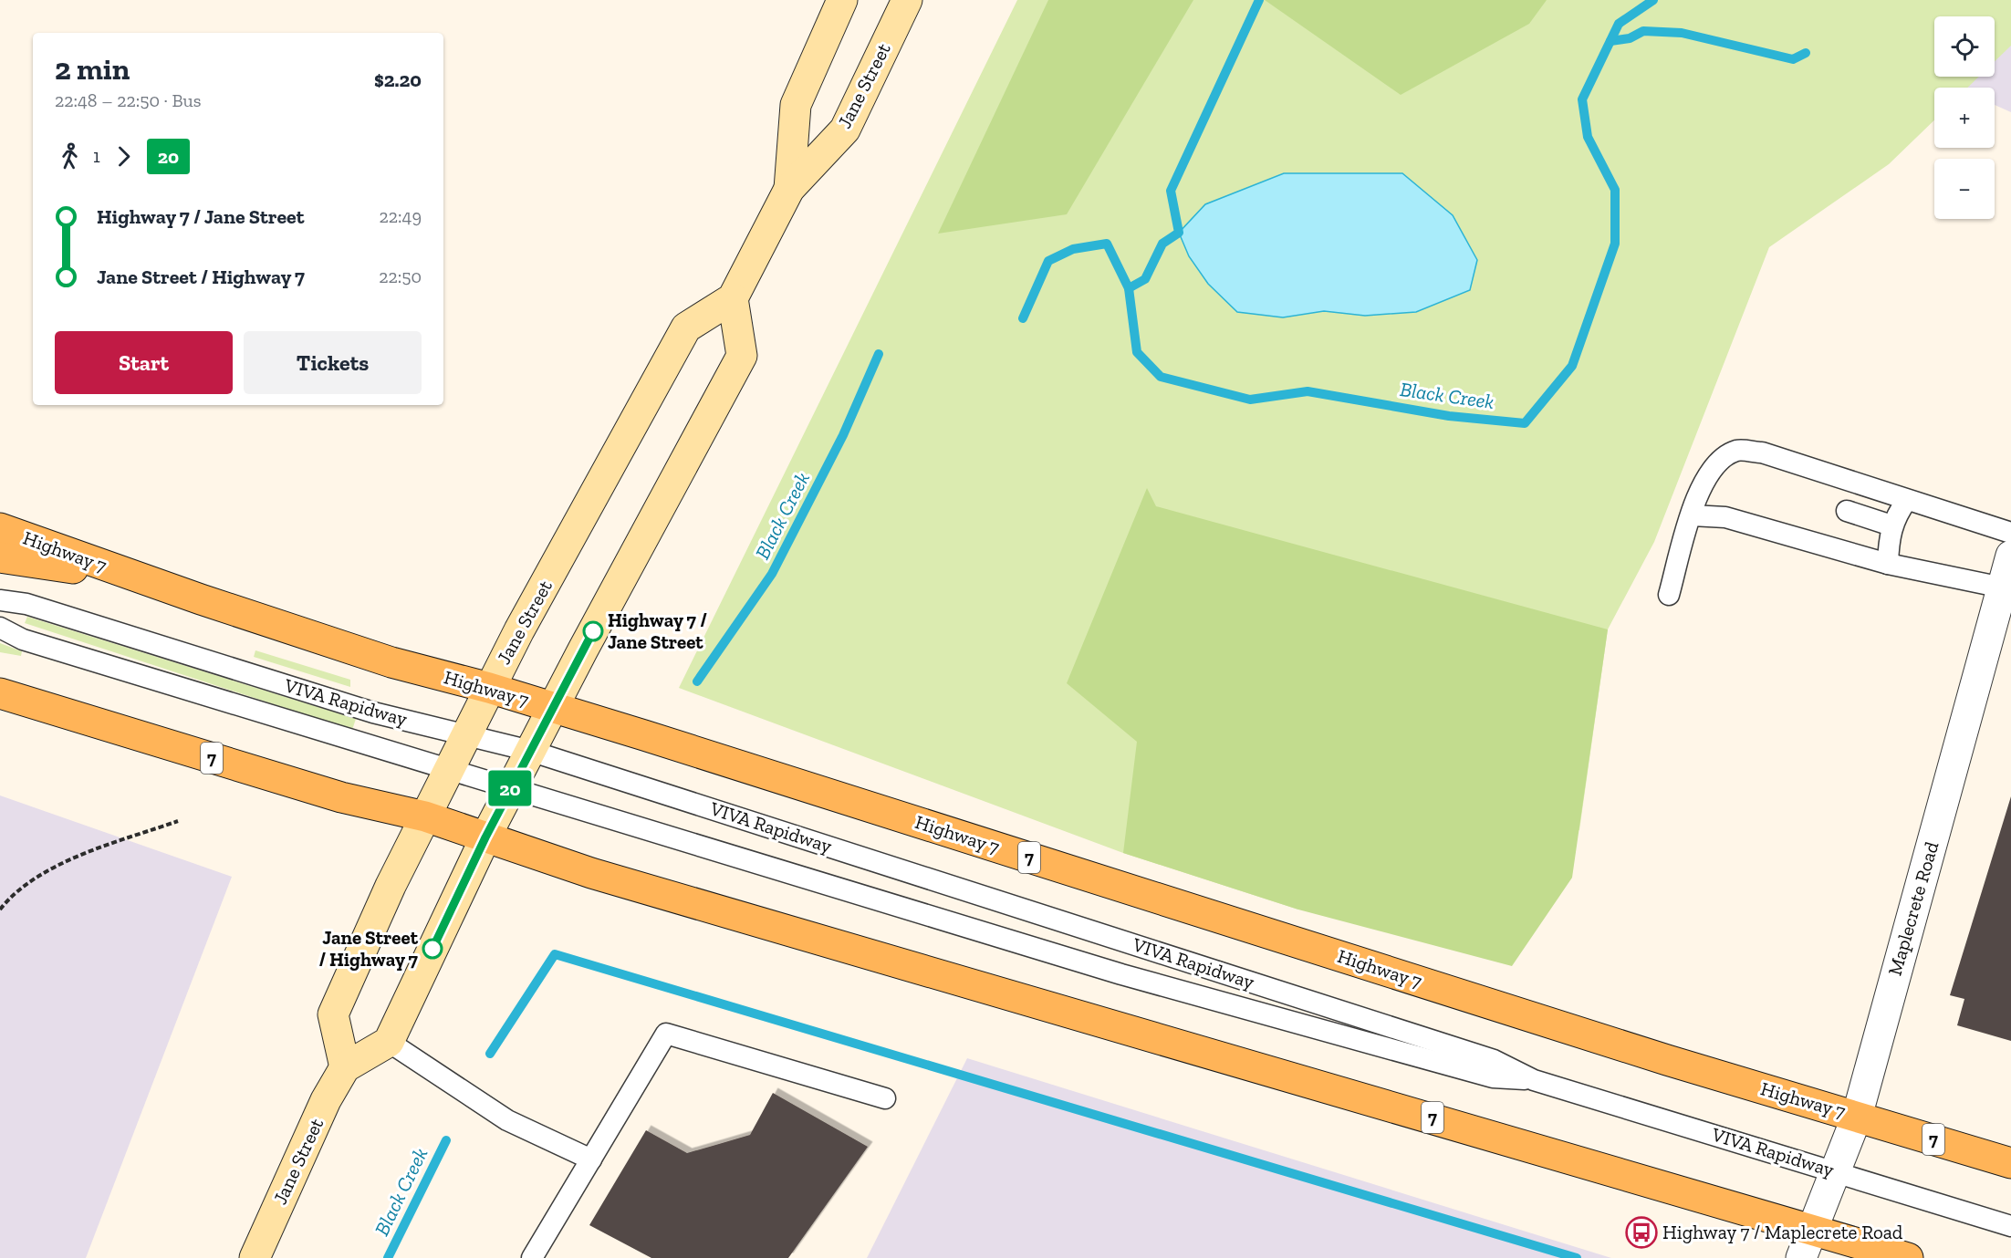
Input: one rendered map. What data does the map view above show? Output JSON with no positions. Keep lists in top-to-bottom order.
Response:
{
  "streets": {
    "main road": ["Jane Street", "Highway 7", "7"],
    "street": ["Maplecrete Road"],
    "lane": ["VIVA Rapidway"]
  },
  "crossings": [
    ["Jane Street", "Highway 7"],
    ["Jane Street", "VIVA Rapidway"],
    ["Jane Street", "7"],
    ["Highway 7", "Maplecrete Road"],
    ["VIVA Rapidway", "Maplecrete Road"],
    ["7", "Maplecrete Road"]
  ],
  "water": ["Black Creek"],
  "places": {
    "other": ["Highway 7 / Jane Street", "Jane Street / Highway 7"],
    "bus stop": ["Highway 7 / Maplecrete Road"]
  },
  "lines": ["bus line 20"],
  "page": {
    "on_map": "20",
    "map_buttons": ["+", "−"],
    "heading": ["2 min", "22:48 – 22:50 · Bus", "$2.20"],
    "legs": ["1", "20"],
    "list": [
      {
        "name": "Highway 7 / Jane Street",
        "value": "22:49"
      },
      {
        "name": "Jane Street / Highway 7",
        "value": "22:50"
      }
    ],
    "buttons": ["Start", "Tickets"]
  }
}
